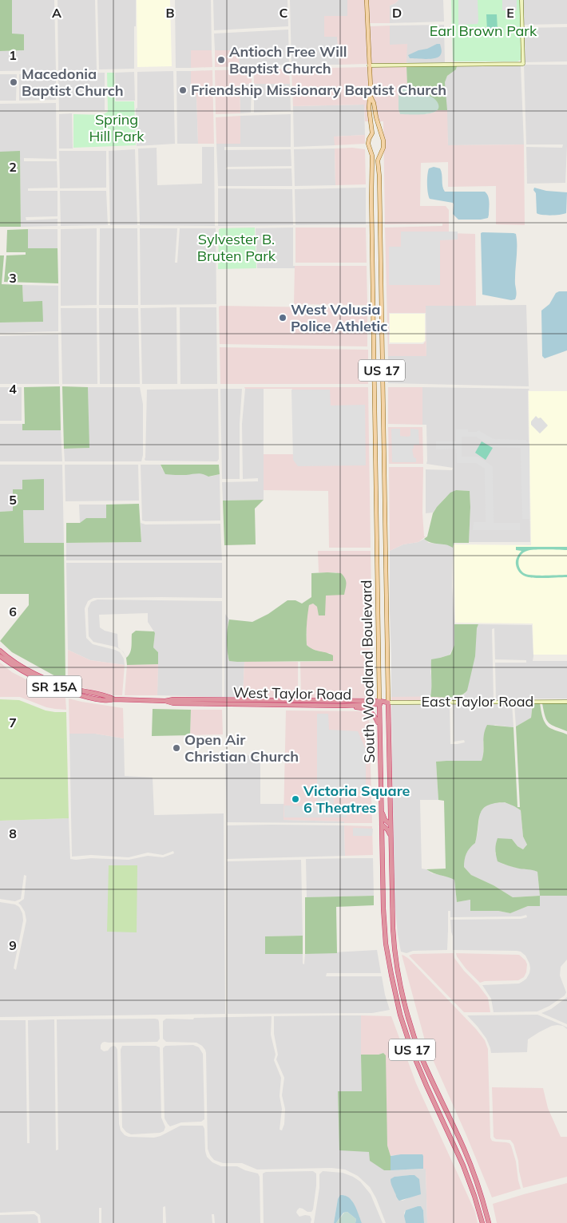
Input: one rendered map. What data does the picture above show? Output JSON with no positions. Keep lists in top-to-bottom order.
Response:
{
  "streets": {
    "highway": [
      "US 17",
      "South Woodland Boulevard",
      "SR 15A",
      "West Taylor Road"
    ],
    "main road": ["East Taylor Road"]
  },
  "crossings": [
    ["South Woodland Boulevard", "West Taylor Road"],
    ["South Woodland Boulevard", "East Taylor Road"],
    ["SR 15A", "West Taylor Road"],
    ["West Taylor Road", "East Taylor Road"]
  ],
  "parks": ["Earl Brown Park", "Spring Hill Park", "Sylvester B. Bruten Park"],
  "places": [
    "Antioch Free Will Baptist Church",
    "Macedonia Baptist Church",
    "Friendship Missionary Baptist Church",
    "West Volusia Police Athletic",
    "Open Air Christian Church",
    "Victoria Square 6 Theatres"
  ],
  "grid": {
    "columns": [
      "A",
      "B",
      "C",
      "D",
      "E"
    ],
    "rows": [
      "1",
      "2",
      "3",
      "4",
      "5",
      "6",
      "7",
      "8",
      "9"
    ]
  }
}
